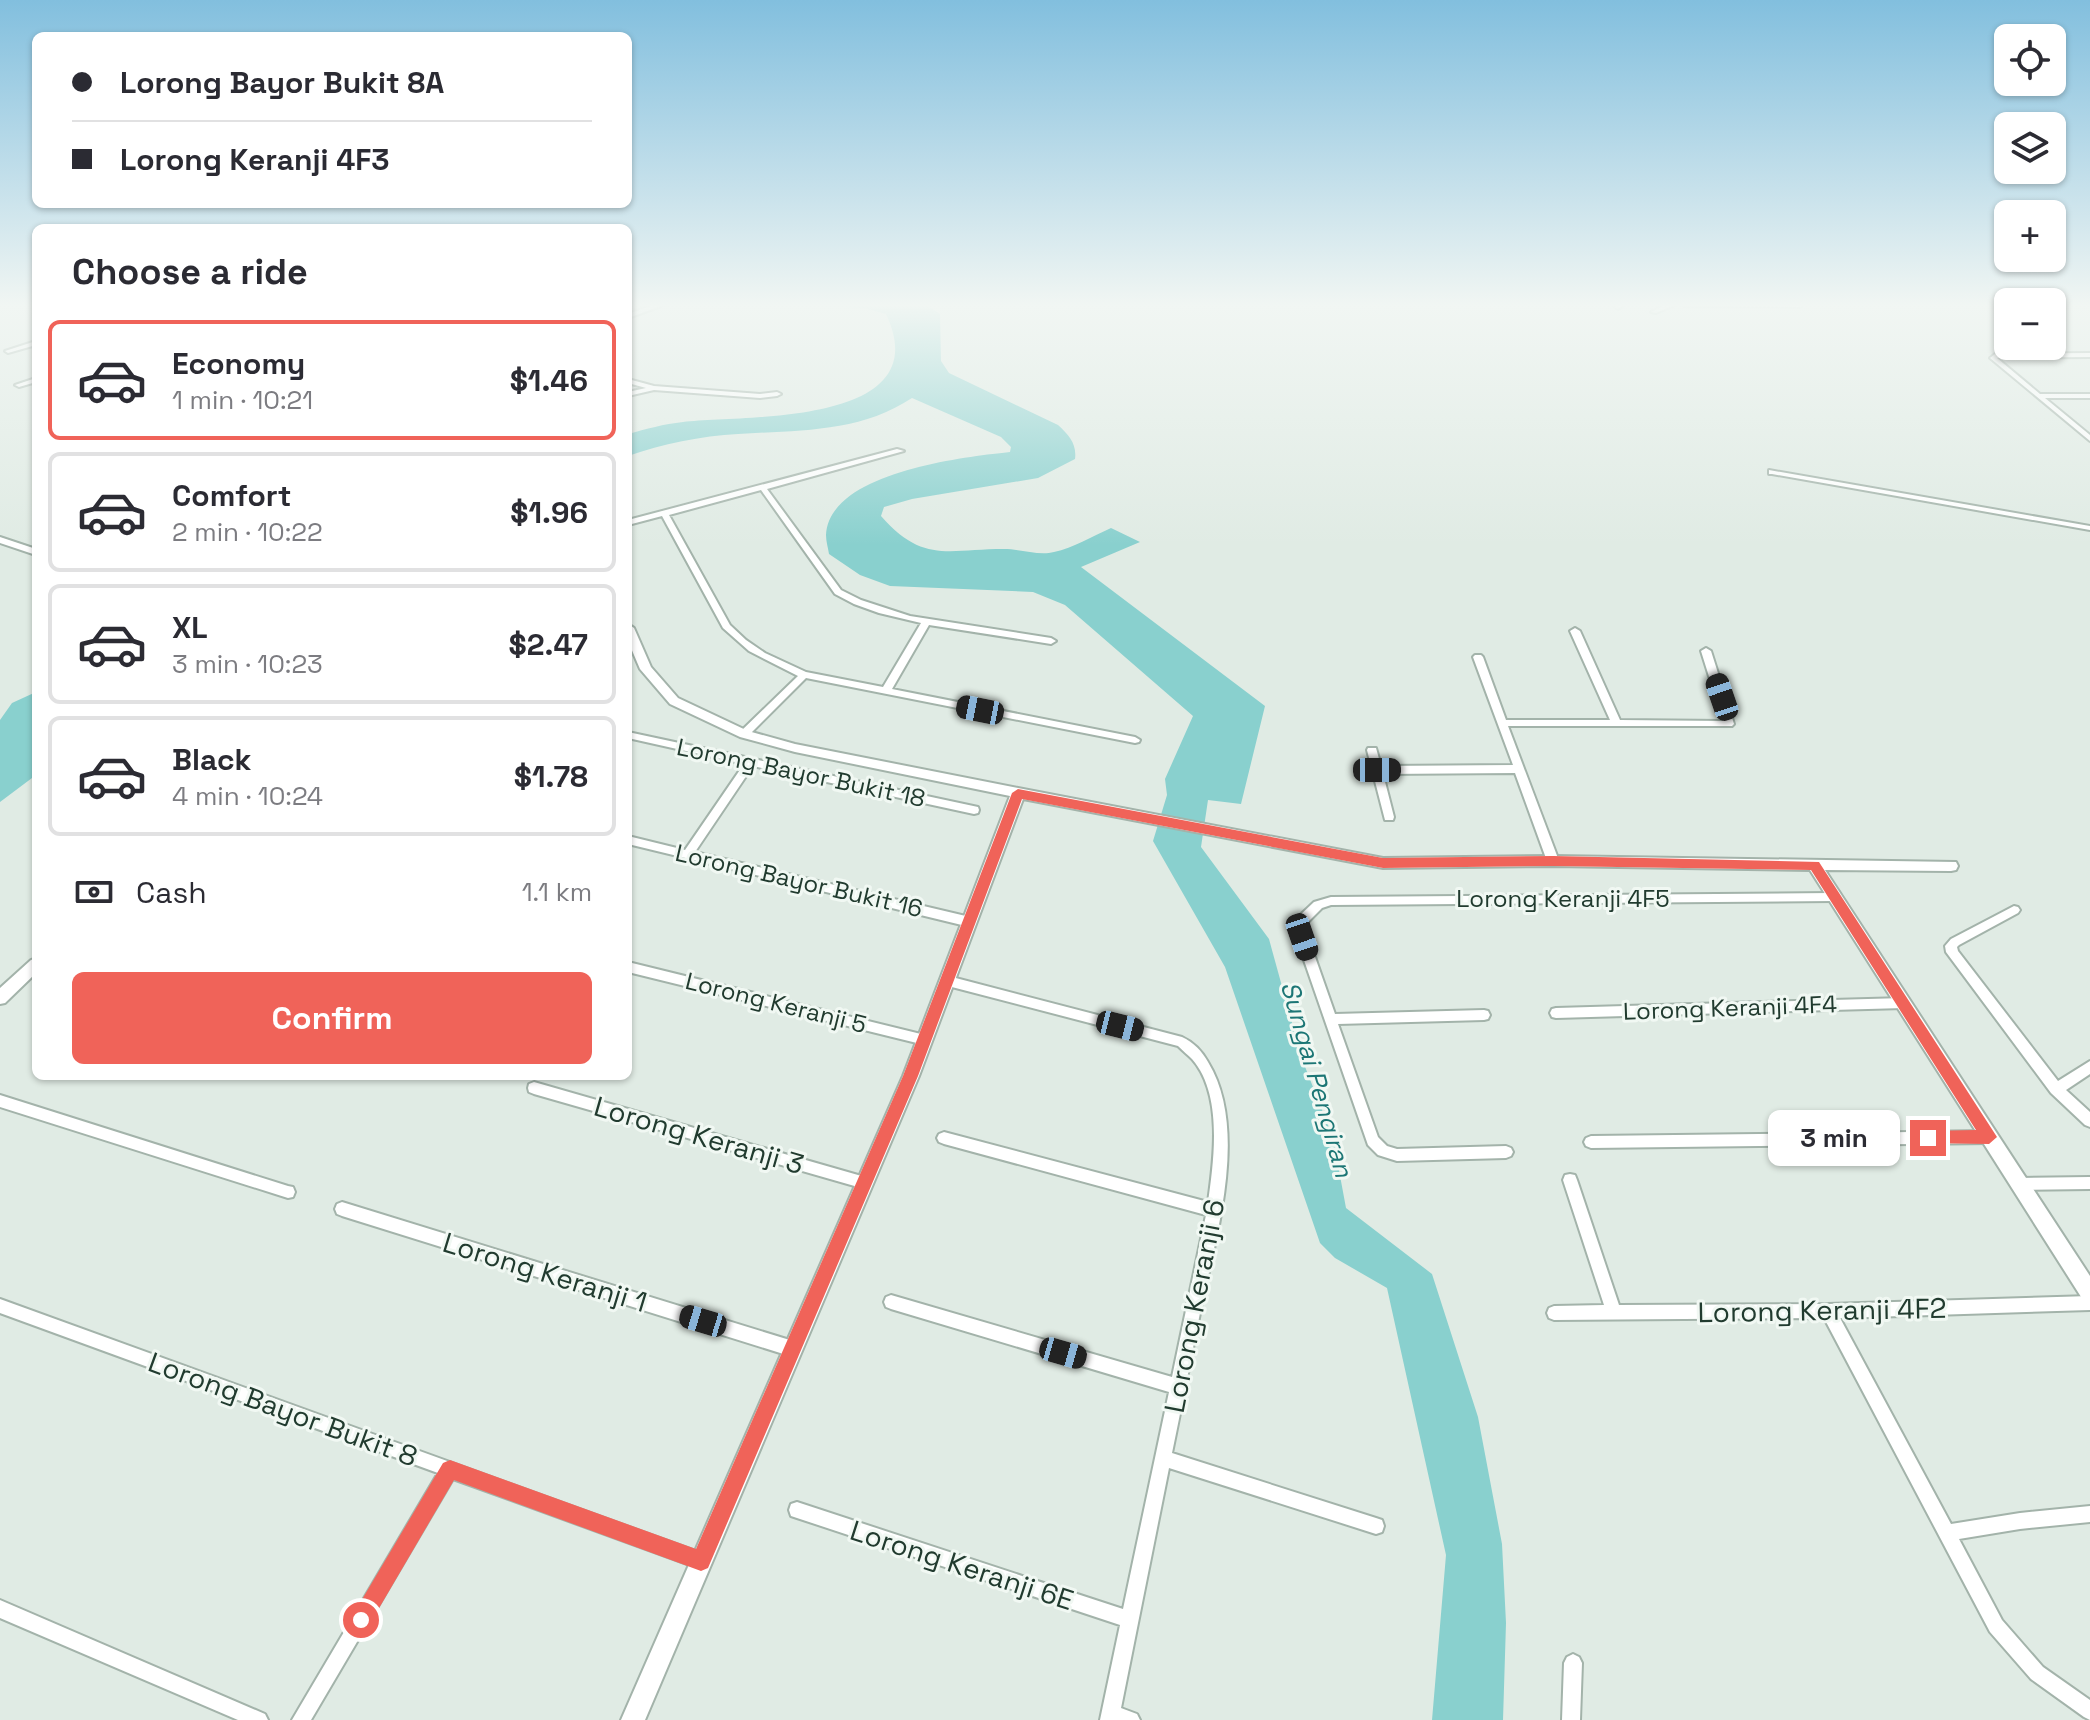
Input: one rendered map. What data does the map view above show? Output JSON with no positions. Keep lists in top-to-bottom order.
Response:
{
  "streets": {
    "street": [
      "Lorong Bayor Bukit 18",
      "Lorong Bayor Bukit 16",
      "Lorong Keranji 4F5",
      "Lorong Keranji 5",
      "Lorong Keranji 4F4",
      "Lorong Keranji 3",
      "Lorong Keranji 1",
      "Lorong Keranji 6",
      "Lorong Keranji 4F2",
      "Lorong Bayor Bukit 8",
      "Lorong Keranji 6E"
    ]
  },
  "crossings": [
    ["Lorong Keranji 6", "Lorong Keranji 6E"]
  ],
  "water": ["Sungai Pengiran"],
  "page": {
    "map_buttons": ["+", "−"],
    "banner": ["Lorong Bayor Bukit 8A", "Lorong Keranji 4F3"],
    "heading": "Choose a ride",
    "list": [
      {
        "name": "Economy",
        "note": "1 min · 10:21",
        "value": "$1.46"
      },
      {
        "name": "Comfort",
        "note": "2 min · 10:22",
        "value": "$1.96"
      },
      {
        "name": "XL",
        "note": "3 min · 10:23",
        "value": "$2.47"
      },
      {
        "name": "Black",
        "note": "4 min · 10:24",
        "value": "$1.78"
      }
    ],
    "pay": ["Cash", "1.1 km"],
    "buttons": "Confirm",
    "bubble": "3 min"
  }
}
